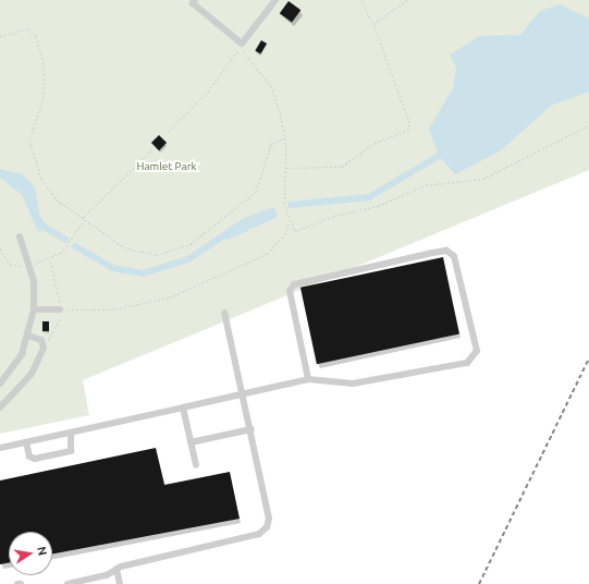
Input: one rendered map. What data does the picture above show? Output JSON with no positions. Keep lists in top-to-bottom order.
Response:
{
  "parks": ["Hamlet Park"],
  "north": "right"
}
